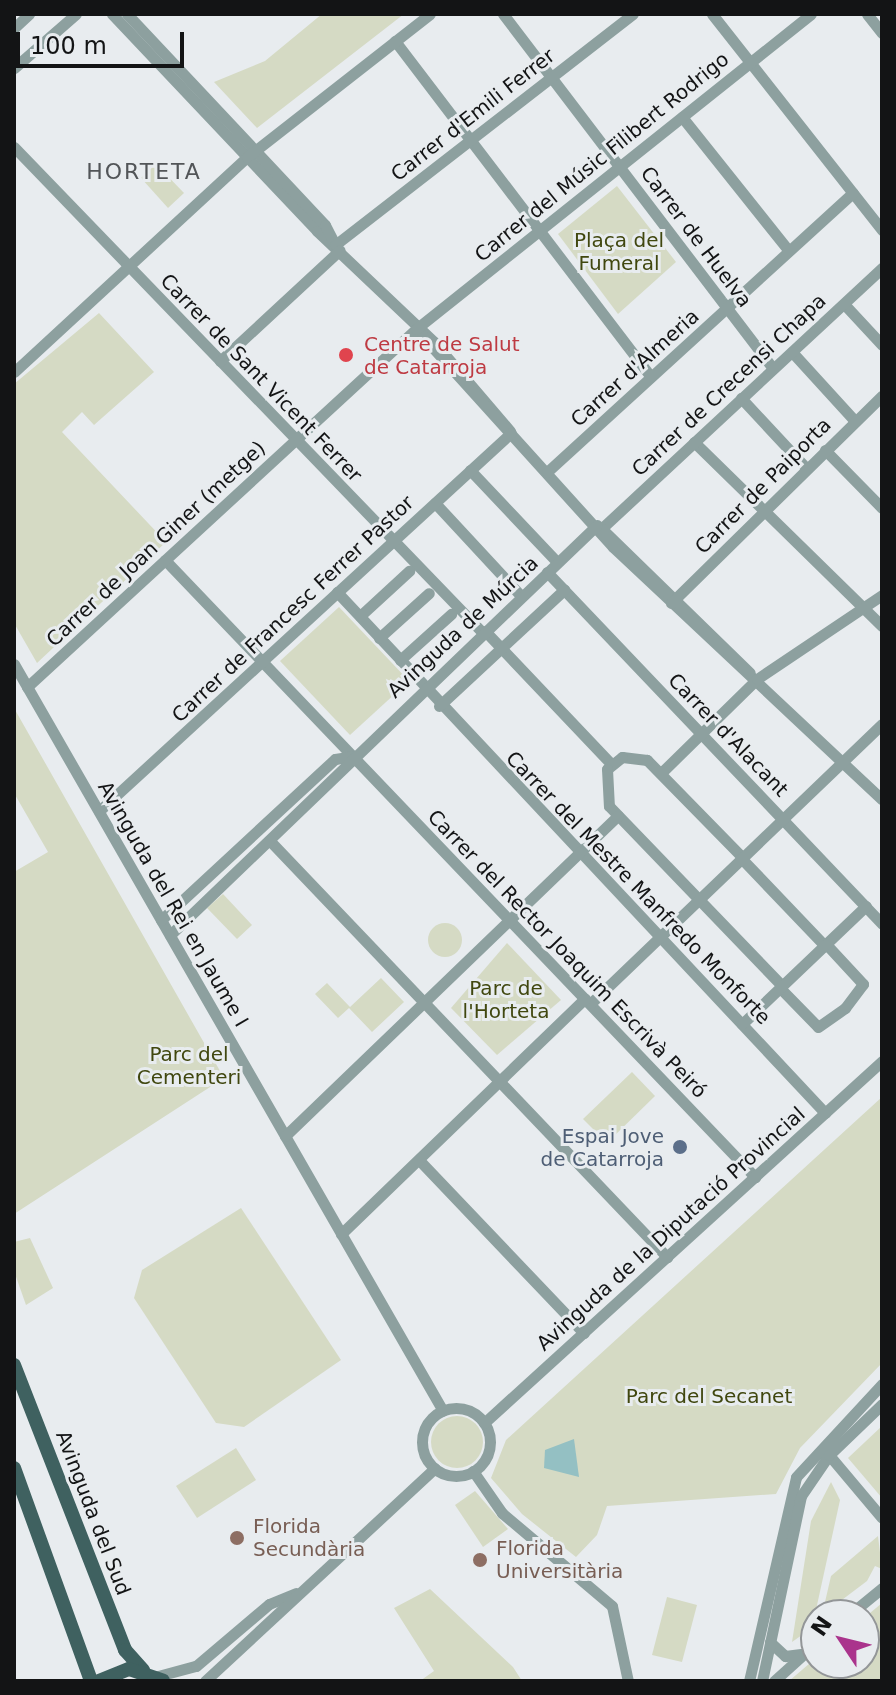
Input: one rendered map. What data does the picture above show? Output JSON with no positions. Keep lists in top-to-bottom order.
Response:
{
  "streets": {
    "main road": ["Avinguda del Sud"],
    "street": [
      "Carrer d'Emili Ferrer",
      "Carrer del Músic Filibert Rodrigo",
      "Carrer de Huelva",
      "Carrer d'Almeria",
      "Carrer de Sant Vicent Ferrer",
      "Carrer de Crecensi Chapa",
      "Carrer de Paiporta",
      "Carrer de Joan Giner (metge)",
      "Carrer de Francesc Ferrer Pastor",
      "Avinguda de Múrcia",
      "Carrer d'Alacant",
      "Carrer del Mestre Manfredo Monforte",
      "Avinguda del Rei en Jaume I",
      "Carrer del Rector Joaquim Escrivà Peiró",
      "Avinguda de la Diputació Provincial"
    ]
  },
  "crossings": [
    ["Carrer d'Emili Ferrer", "Carrer de Huelva"],
    ["Carrer d'Emili Ferrer", "Carrer de Sant Vicent Ferrer"],
    ["Carrer del Músic Filibert Rodrigo", "Carrer de Huelva"],
    ["Carrer del Músic Filibert Rodrigo", "Carrer de Joan Giner (metge)"],
    ["Carrer de Huelva", "Carrer d'Almeria"],
    ["Carrer de Huelva", "Carrer de Crecensi Chapa"],
    ["Carrer de Sant Vicent Ferrer", "Carrer de Joan Giner (metge)"],
    ["Carrer de Sant Vicent Ferrer", "Carrer de Francesc Ferrer Pastor"],
    ["Carrer de Sant Vicent Ferrer", "Avinguda de Múrcia"],
    ["Carrer de Crecensi Chapa", "Avinguda de Múrcia"],
    ["Carrer de Joan Giner (metge)", "Avinguda del Rei en Jaume I"],
    ["Carrer de Joan Giner (metge)", "Carrer del Rector Joaquim Escrivà Peiró"],
    ["Carrer de Francesc Ferrer Pastor", "Carrer del Mestre Manfredo Monforte"],
    ["Carrer de Francesc Ferrer Pastor", "Avinguda del Rei en Jaume I"],
    ["Carrer de Francesc Ferrer Pastor", "Carrer del Rector Joaquim Escrivà Peiró"],
    ["Avinguda de Múrcia", "Carrer d'Alacant"],
    ["Avinguda de Múrcia", "Carrer del Mestre Manfredo Monforte"],
    ["Avinguda de Múrcia", "Avinguda del Rei en Jaume I"],
    ["Avinguda de Múrcia", "Carrer del Rector Joaquim Escrivà Peiró"],
    ["Carrer del Mestre Manfredo Monforte", "Avinguda de la Diputació Provincial"],
    ["Avinguda del Rei en Jaume I", "Avinguda de la Diputació Provincial"],
    ["Carrer del Rector Joaquim Escrivà Peiró", "Avinguda de la Diputació Provincial"]
  ],
  "districts": ["HORTETA"],
  "parks": [
    "Plaça del Fumeral",
    "Parc de l'Horteta",
    "Parc del Cementeri",
    "Parc del Secanet"
  ],
  "places": [
    "Centre de Salut de Catarroja",
    "Espai Jove de Catarroja",
    "Florida Secundària",
    "Florida Universitària"
  ],
  "scale_bar": "100 m",
  "north": "top left"
}
